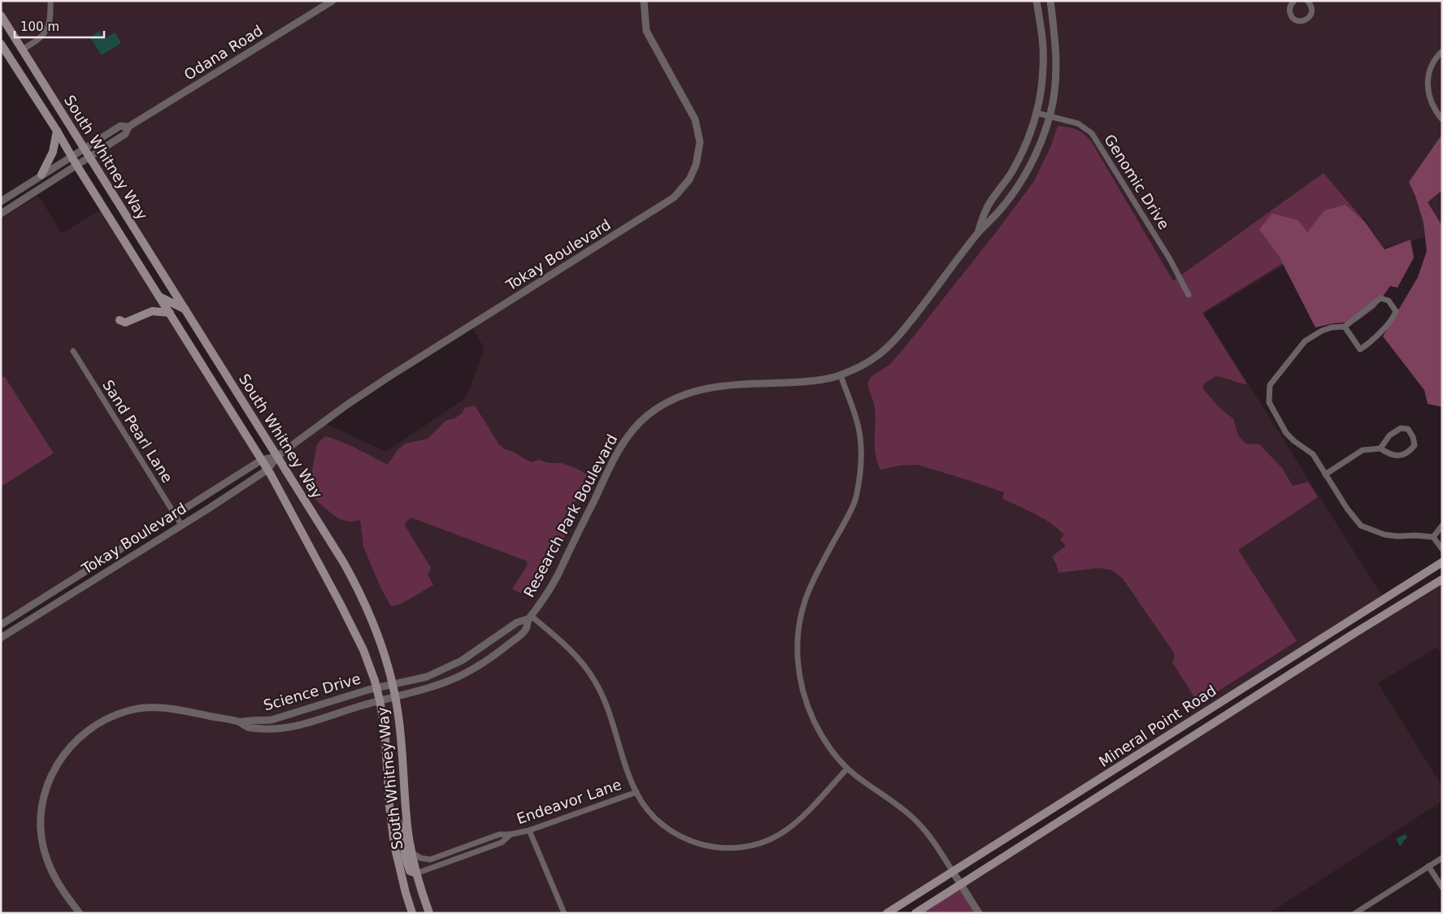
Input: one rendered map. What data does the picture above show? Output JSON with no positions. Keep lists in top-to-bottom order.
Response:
{
  "streets": {
    "main road": ["South Whitney Way", "Mineral Point Road"],
    "street": [
      "Odana Road",
      "Genomic Drive",
      "Tokay Boulevard",
      "Sand Pearl Lane",
      "Research Park Boulevard",
      "Science Drive",
      "Endeavor Lane"
    ]
  },
  "crossings": [
    ["Odana Road", "South Whitney Way"],
    ["South Whitney Way", "Tokay Boulevard"],
    ["South Whitney Way", "Research Park Boulevard"],
    ["South Whitney Way", "Science Drive"],
    ["South Whitney Way", "Endeavor Lane"],
    ["Genomic Drive", "Research Park Boulevard"],
    ["Tokay Boulevard", "Sand Pearl Lane"],
    ["Research Park Boulevard", "Science Drive"]
  ],
  "scale_bar": "100 m"
}
